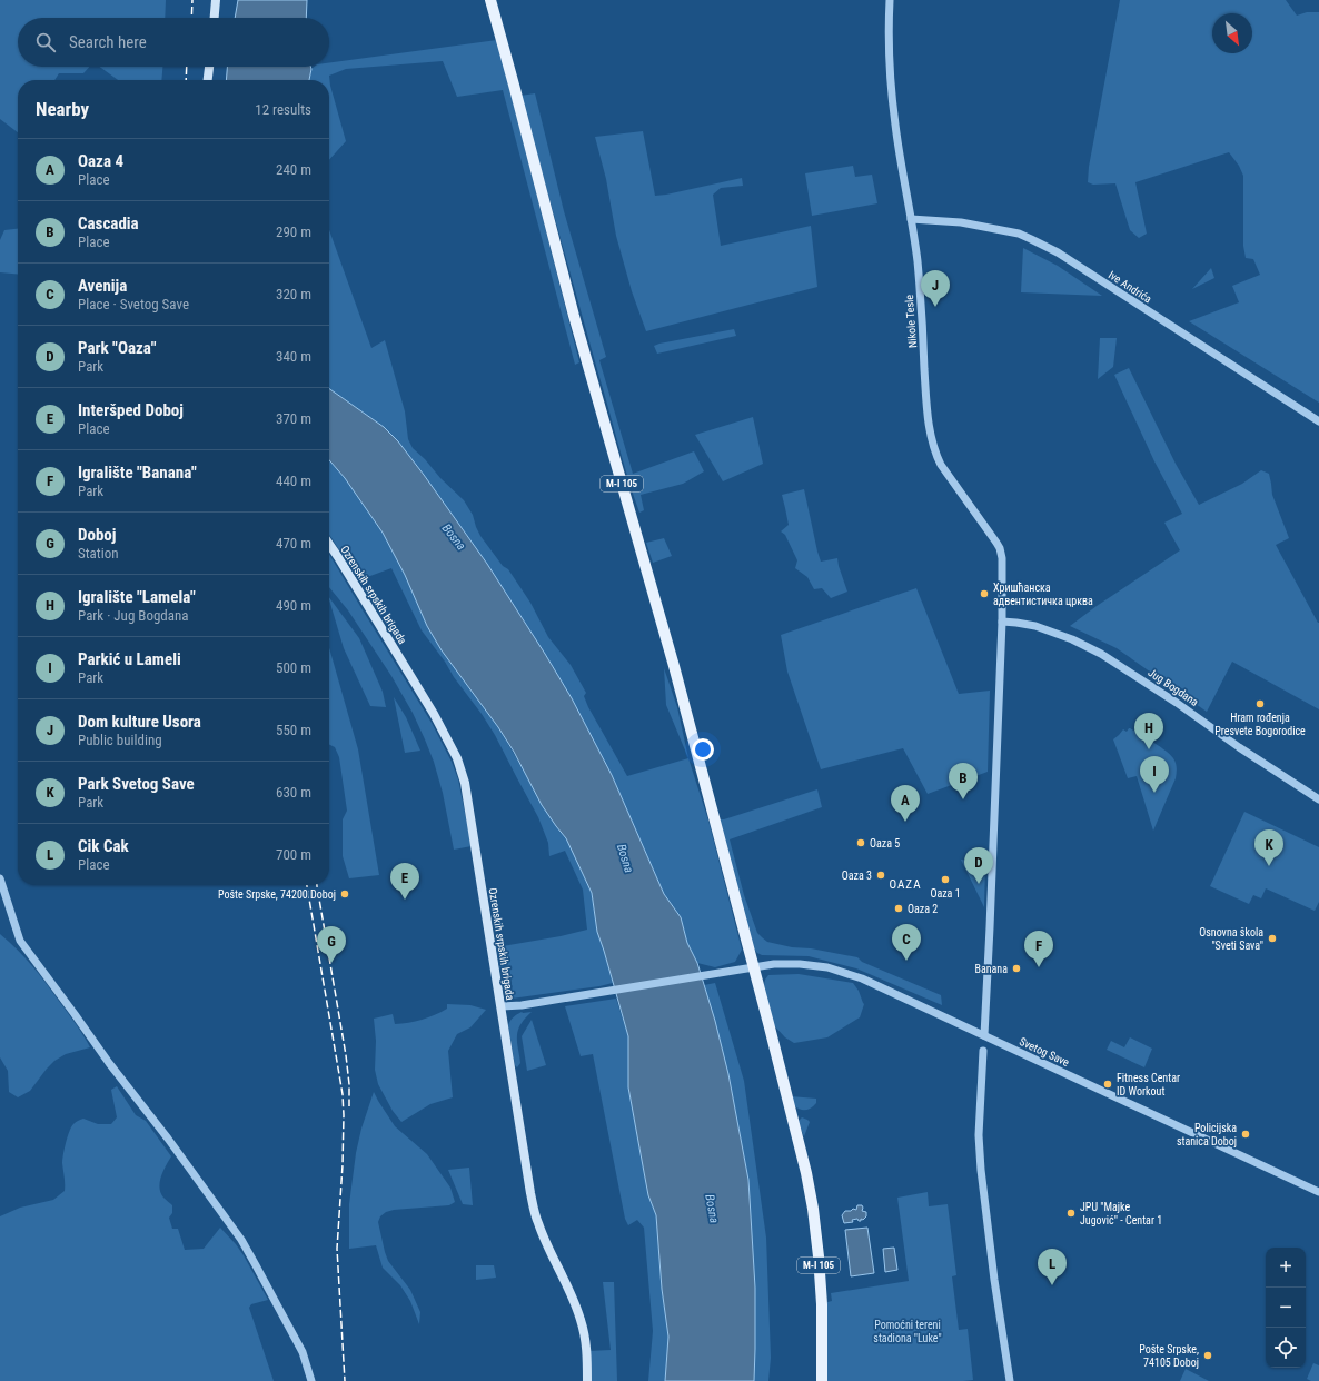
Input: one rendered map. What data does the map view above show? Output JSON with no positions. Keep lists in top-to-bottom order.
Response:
{
  "streets": {
    "main road": ["M-I 105", "Ozrenskih srpskih brigada"],
    "street": [
      "Ive Andrića",
      "Nikole Tesle",
      "Jug Bogdana",
      "Svetog Save"
    ]
  },
  "crossings": [
    ["Ive Andrića", "Nikole Tesle"],
    ["Nikole Tesle", "Jug Bogdana"],
    ["Nikole Tesle", "Svetog Save"],
    ["M-I 105", "Svetog Save"],
    ["Ozrenskih srpskih brigada", "Svetog Save"]
  ],
  "districts": ["OAZA"],
  "water": ["Bosna"],
  "parks": ["Pomoćni tereni stadiona \"Luke\""],
  "places": [
    "Хришћанска адвентистичка црква",
    "Hram rođenja Presvete Bogorodice",
    "Oaza 5",
    "Oaza 3",
    "Oaza 1",
    "Pošte Srpske, 74200 Doboj",
    "Oaza 2",
    "Osnovna škola \"Sveti Sava\"",
    "Banana",
    "Fitness Centar ID Workout",
    "Policijska stanica Doboj",
    "JPU \"Majke Jugović\" - Centar 1",
    "Pošte Srpske, 74105 Doboj"
  ],
  "north": "bottom right",
  "page": {
    "search": "Search here",
    "heading": ["Nearby", "12 results"],
    "list": [
      {
        "mark": "A",
        "name": "Oaza 4",
        "note": "Place",
        "value": "240 m"
      },
      {
        "mark": "B",
        "name": "Cascadia",
        "note": "Place",
        "value": "290 m"
      },
      {
        "mark": "C",
        "name": "Avenija",
        "note": "Place · Svetog Save",
        "value": "320 m"
      },
      {
        "mark": "D",
        "name": "Park \"Oaza\"",
        "note": "Park",
        "value": "340 m"
      },
      {
        "mark": "E",
        "name": "Interšped Doboj",
        "note": "Place",
        "value": "370 m"
      },
      {
        "mark": "F",
        "name": "Igralište \"Banana\"",
        "note": "Park",
        "value": "440 m"
      },
      {
        "mark": "G",
        "name": "Doboj",
        "note": "Station",
        "value": "470 m"
      },
      {
        "mark": "H",
        "name": "Igralište \"Lamela\"",
        "note": "Park · Jug Bogdana",
        "value": "490 m"
      },
      {
        "mark": "I",
        "name": "Parkić u Lameli",
        "note": "Park",
        "value": "500 m"
      },
      {
        "mark": "J",
        "name": "Dom kulture Usora",
        "note": "Public building",
        "value": "550 m"
      },
      {
        "mark": "K",
        "name": "Park Svetog Save",
        "note": "Park",
        "value": "630 m"
      },
      {
        "mark": "L",
        "name": "Cik Cak",
        "note": "Place",
        "value": "700 m"
      }
    ],
    "pins": [
      "J",
      "H",
      "I",
      "B",
      "A",
      "K",
      "D",
      "E",
      "C",
      "G",
      "F",
      "L"
    ],
    "map_buttons": ["+", "−"]
  }
}
